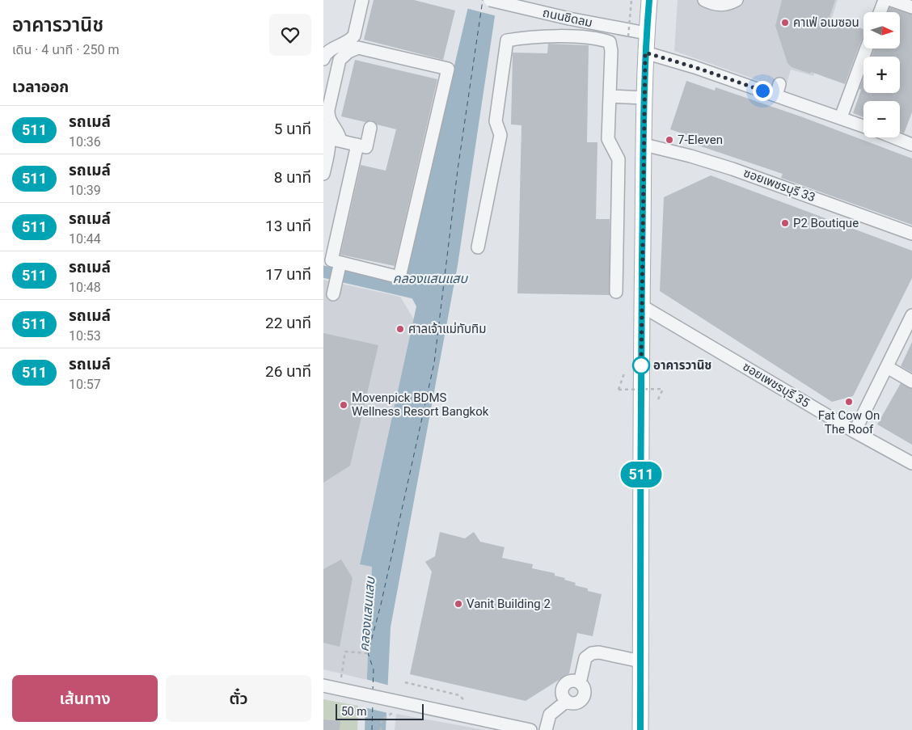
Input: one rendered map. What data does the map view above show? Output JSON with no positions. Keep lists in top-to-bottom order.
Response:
{
  "streets": {
    "street": ["ถนนชิดลม", "ซอยเพชรบุรี 33", "ซอยเพชรบุรี 35"]
  },
  "water": ["คลองแสนแสบ"],
  "places": [
    "คาเฟ่ อเมซอน",
    "7-Eleven",
    "P2 Boutique",
    "ศาลเจ้าแม่ทับทิม",
    "อาคารวานิช",
    "Fat Cow On The Roof",
    "Movenpick BDMS Wellness Resort Bangkok",
    "Vanit Building 2"
  ],
  "lines": ["bus line 511"],
  "scale_bar": "50 m",
  "north": "right",
  "page": {
    "heading": [
      ["อาคารวานิช", "เดิน · 4 นาที · 250 m"],
      "เวลาออก"
    ],
    "on_map": "511",
    "map_buttons": ["+", "−"],
    "list": [
      {
        "mark": "511",
        "name": "รถเมล์",
        "note": "10:36",
        "value": "5 นาที"
      },
      {
        "mark": "511",
        "name": "รถเมล์",
        "note": "10:39",
        "value": "8 นาที"
      },
      {
        "mark": "511",
        "name": "รถเมล์",
        "note": "10:44",
        "value": "13 นาที"
      },
      {
        "mark": "511",
        "name": "รถเมล์",
        "note": "10:48",
        "value": "17 นาที"
      },
      {
        "mark": "511",
        "name": "รถเมล์",
        "note": "10:53",
        "value": "22 นาที"
      },
      {
        "mark": "511",
        "name": "รถเมล์",
        "note": "10:57",
        "value": "26 นาที"
      }
    ],
    "buttons": ["เส้นทาง", "ตั๋ว"],
    "scale": "50 m"
  }
}
